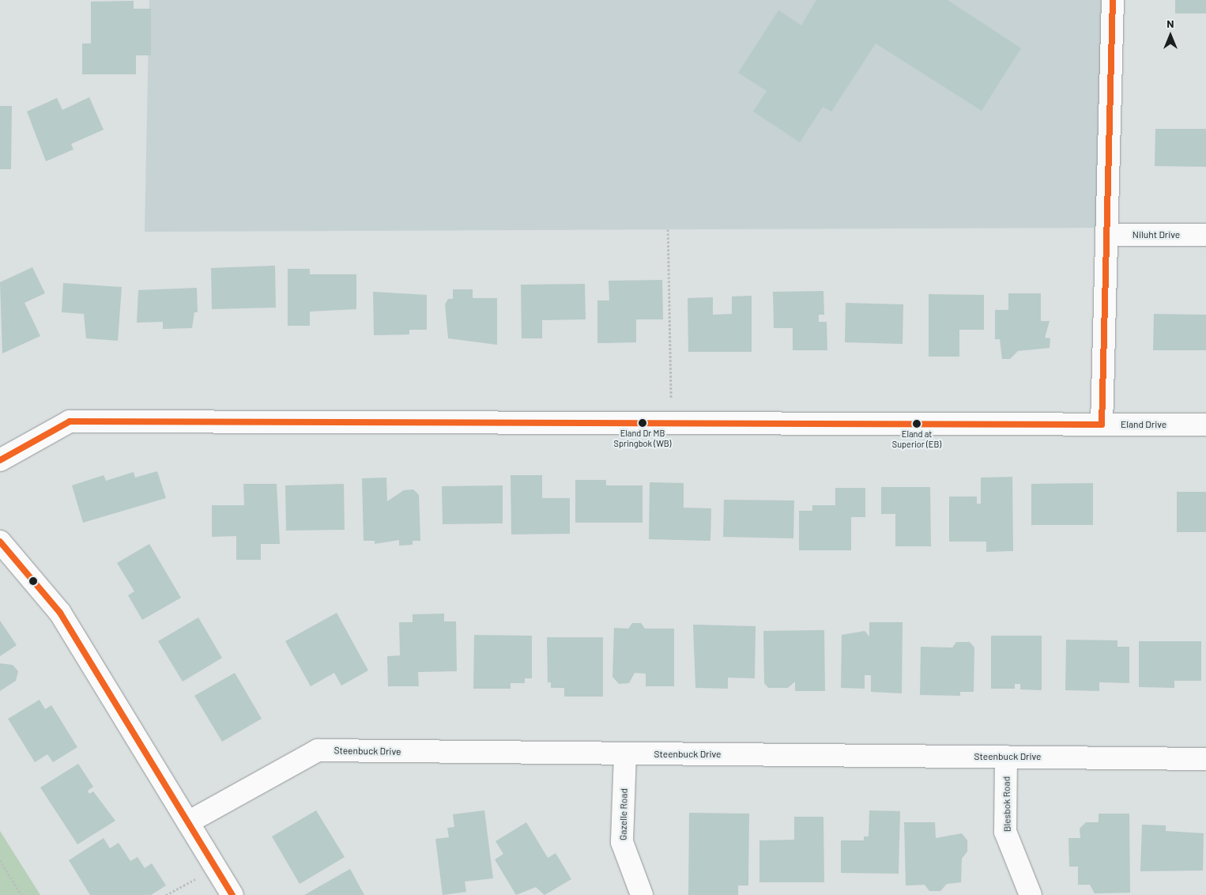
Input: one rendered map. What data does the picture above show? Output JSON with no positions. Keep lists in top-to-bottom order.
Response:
{
  "streets": {
    "street": [
      "Niluht Drive",
      "Eland Drive",
      "Steenbuck Drive",
      "Blesbok Road",
      "Gazelle Road"
    ]
  },
  "crossings": [
    ["Steenbuck Drive", "Blesbok Road"],
    ["Steenbuck Drive", "Gazelle Road"]
  ],
  "places": ["Eland Dr MB Springbok (WB)", "Eland at Superior (EB)"],
  "north": "top"
}
